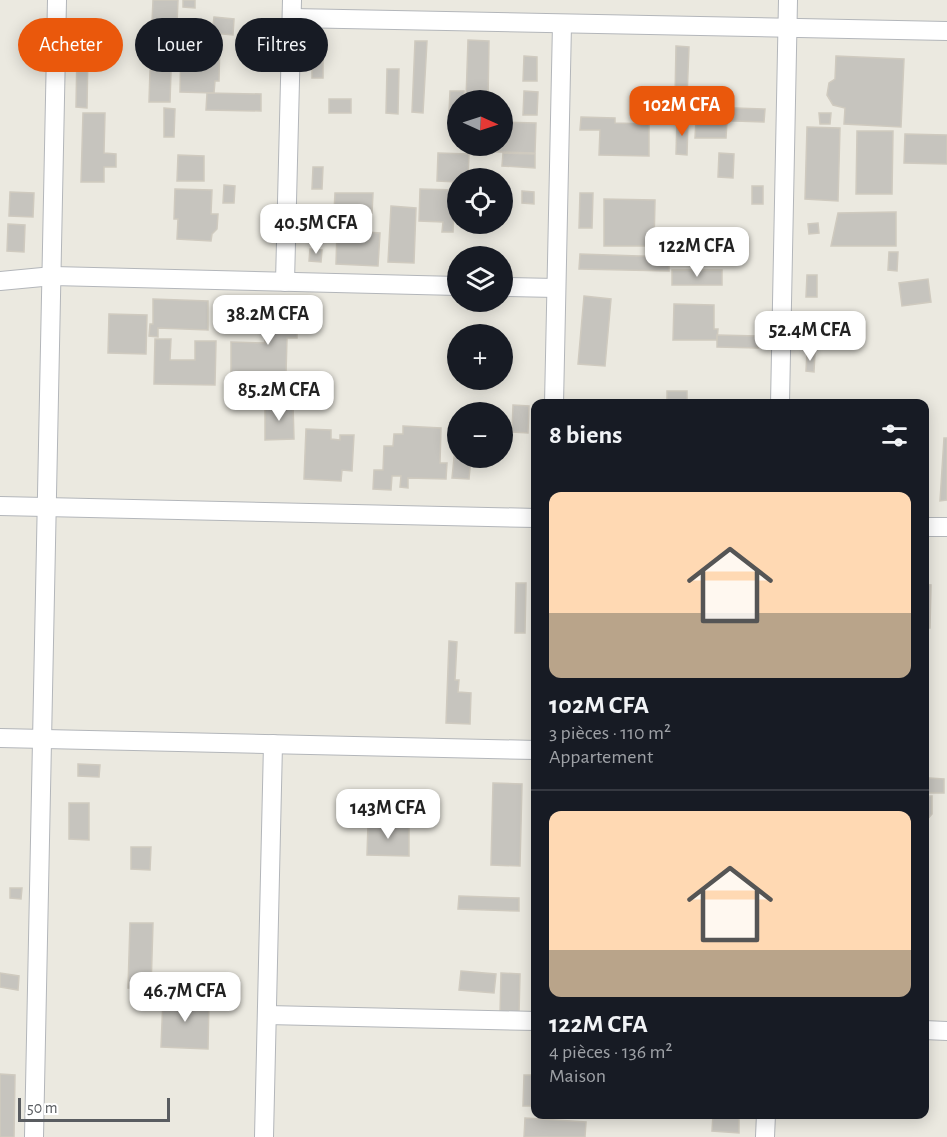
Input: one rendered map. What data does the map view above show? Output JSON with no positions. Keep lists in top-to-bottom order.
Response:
{
  "scale_bar": "50 m",
  "north": "right",
  "page": {
    "chip": ["Acheter", "Louer", "Filtres"],
    "price": [
      "102M CFA",
      "40.5M CFA",
      "122M CFA",
      "38.2M CFA",
      "52.4M CFA",
      "85.2M CFA",
      "143M CFA",
      "46.7M CFA"
    ],
    "map_buttons": ["+", "−"],
    "heading": "8 biens",
    "list": [
      {
        "name": "102M CFA",
        "note": "3 pièces · 110 m² · Appartement"
      },
      {
        "name": "122M CFA",
        "note": "4 pièces · 136 m² · Maison"
      }
    ],
    "scale": "50 m"
  }
}
